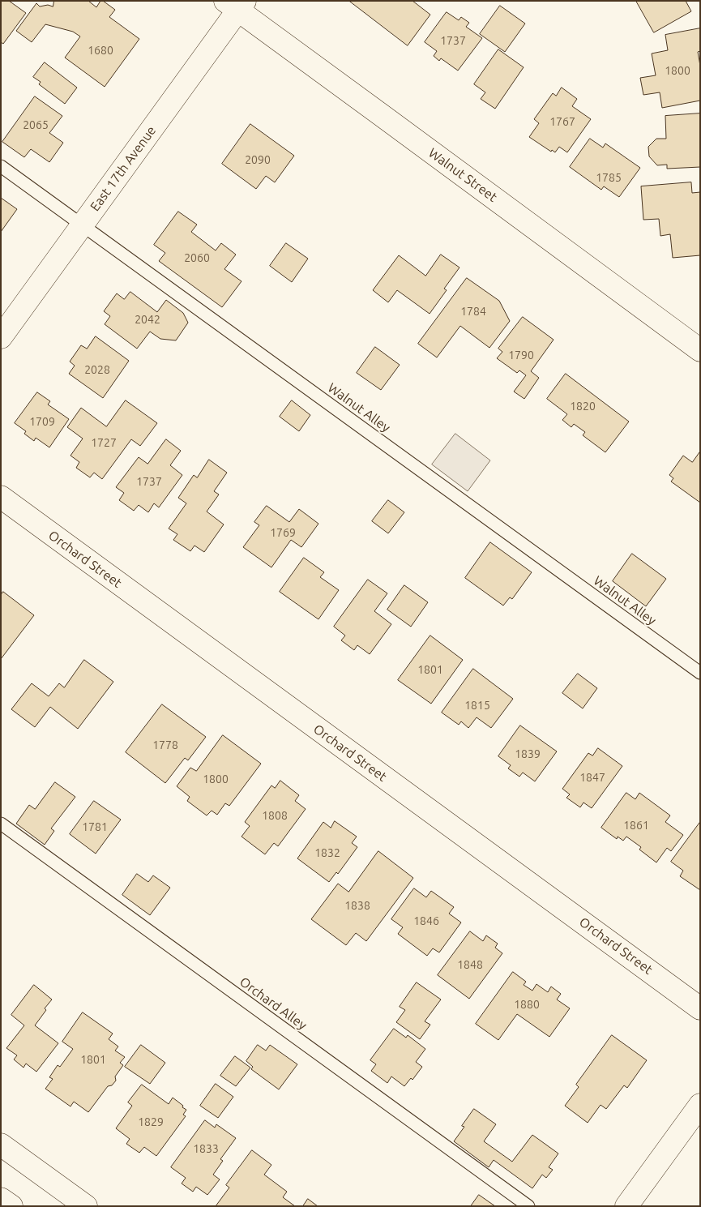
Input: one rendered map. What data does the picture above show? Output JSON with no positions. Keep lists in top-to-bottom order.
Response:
{
  "streets": {
    "street": ["East 17th Avenue", "Walnut Street", "Orchard Street"],
    "lane": ["Walnut Alley", "Orchard Alley"]
  },
  "crossings": [
    ["East 17th Avenue", "Walnut Street"],
    ["East 17th Avenue", "Walnut Alley"]
  ],
  "house_numbers": [
    "1737",
    "1680",
    "1800",
    "1767",
    "2065",
    "2090",
    "1785",
    "2060",
    "1784",
    "2042",
    "1790",
    "2028",
    "1820",
    "1709",
    "1727",
    "1737",
    "1769",
    "1801",
    "1815",
    "1778",
    "1839",
    "1847",
    "1800",
    "1808",
    "1861",
    "1781",
    "1832",
    "1838",
    "1846",
    "1848",
    "1880",
    "1801",
    "1829",
    "1833"
  ]
}
